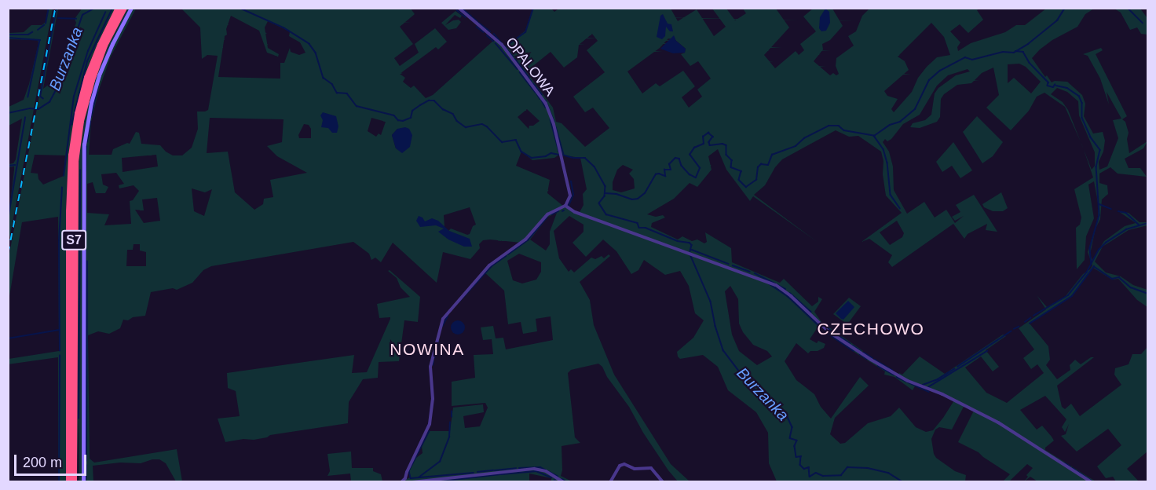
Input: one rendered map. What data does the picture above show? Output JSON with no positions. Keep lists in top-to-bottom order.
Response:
{
  "streets": {
    "highway": ["S7"],
    "street": ["OPALOWA"]
  },
  "districts": ["CZECHOWO", "NOWINA"],
  "water": ["Burzanka"],
  "scale_bar": "200 m"
}
